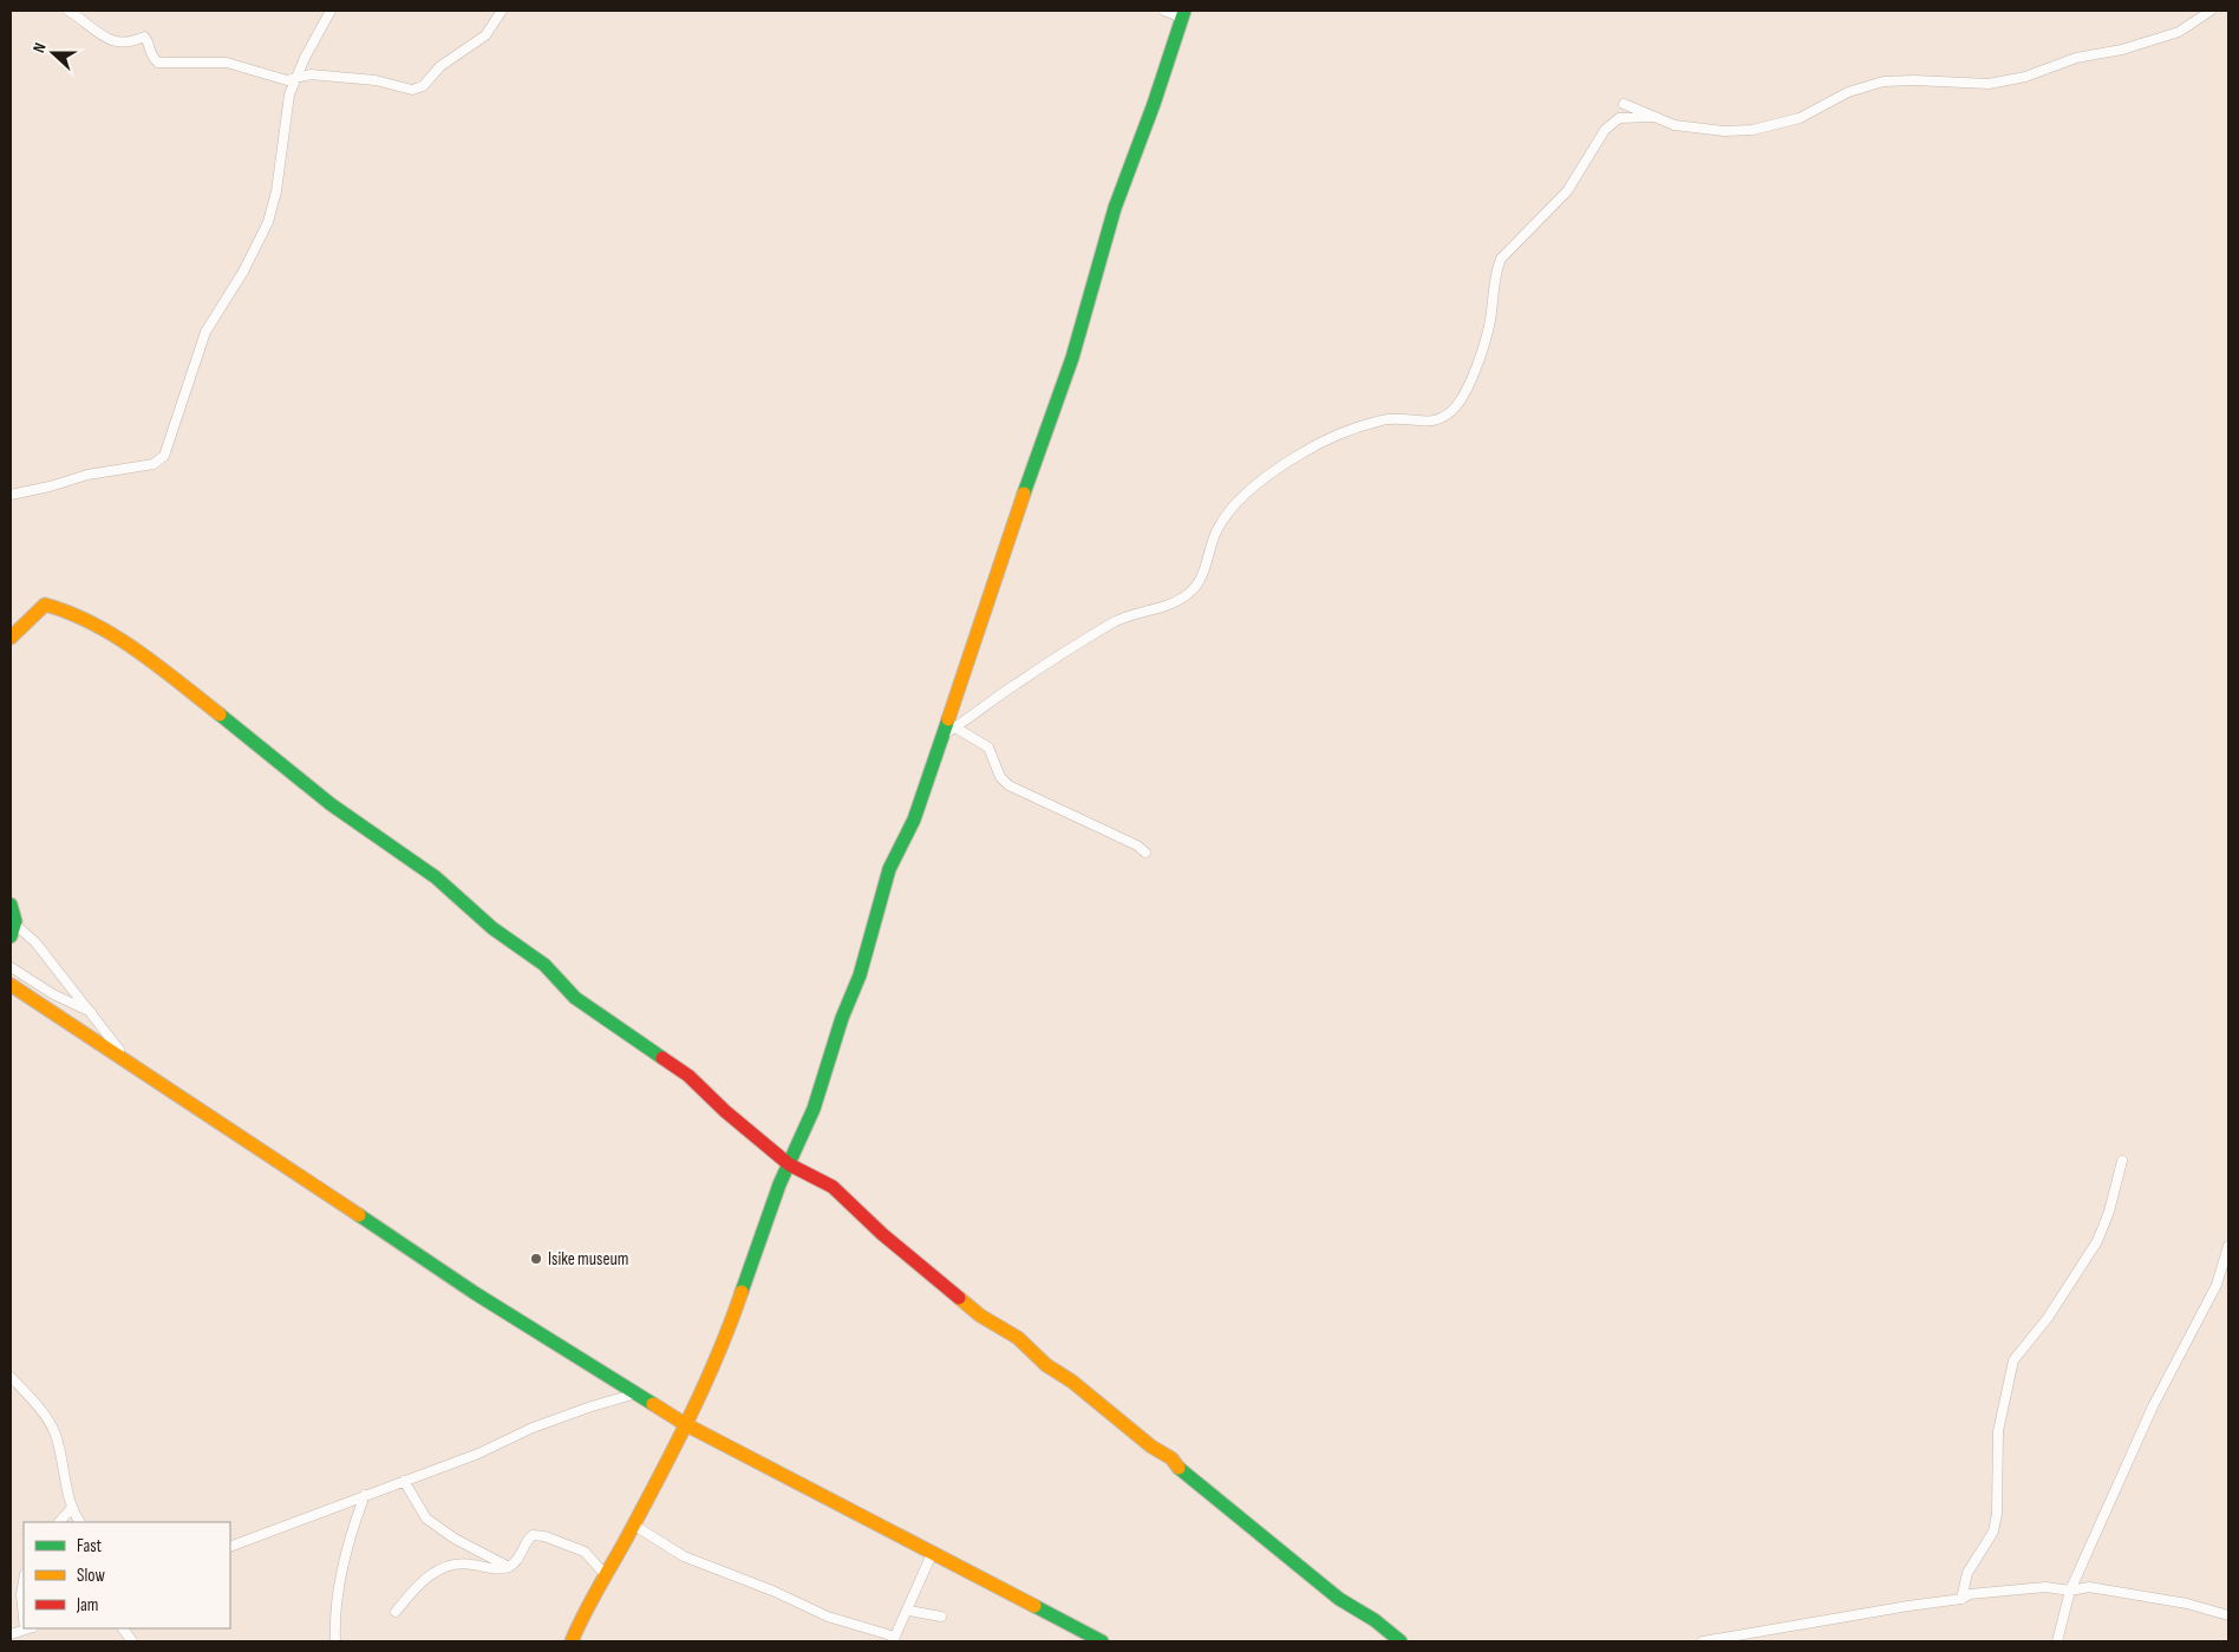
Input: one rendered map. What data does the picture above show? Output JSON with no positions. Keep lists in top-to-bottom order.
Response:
{
  "places": ["Isike museum"],
  "legend": ["Fast", "Slow", "Jam"],
  "north": "left"
}
